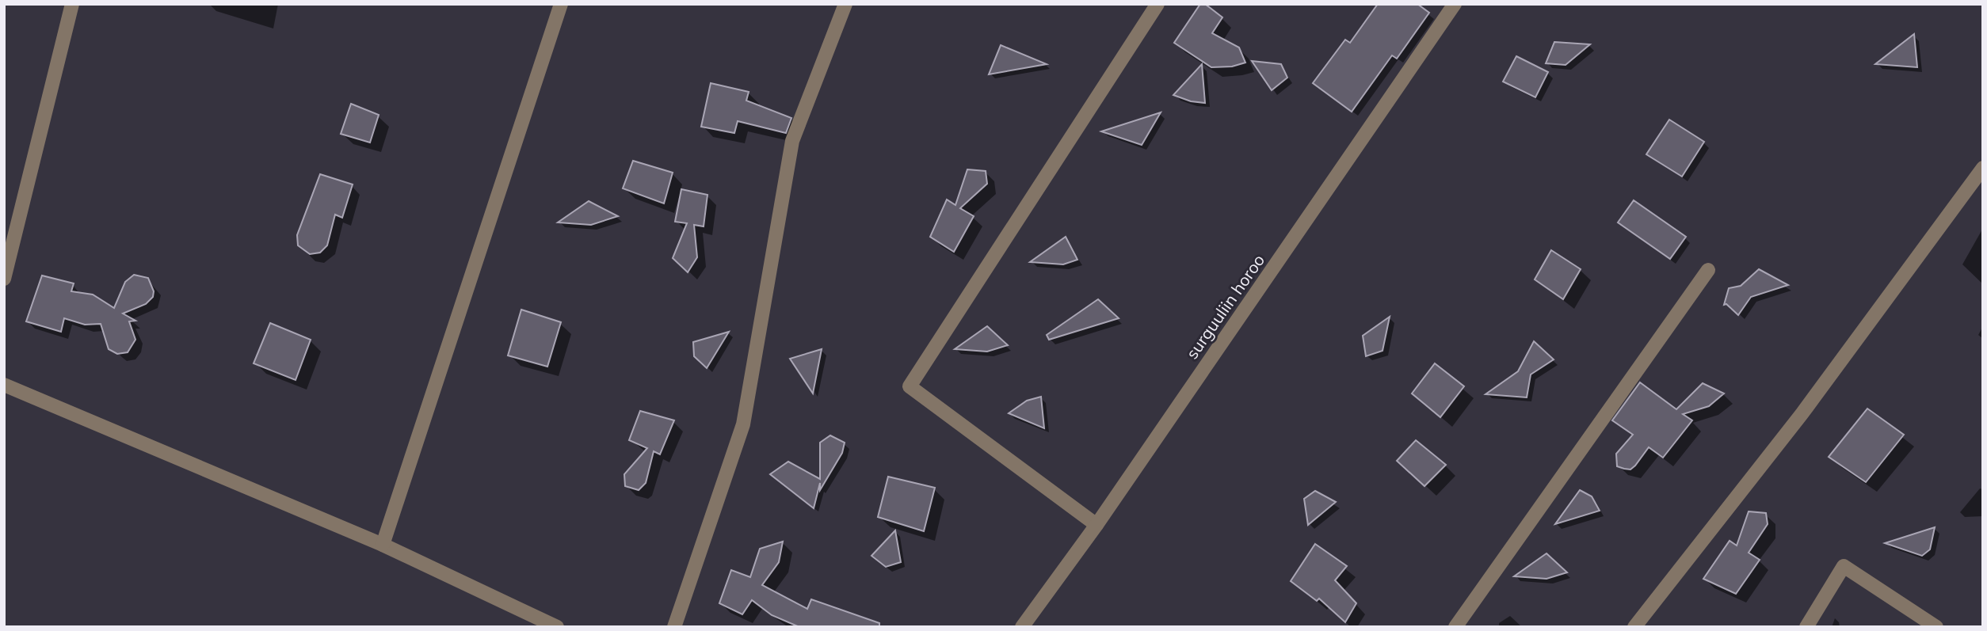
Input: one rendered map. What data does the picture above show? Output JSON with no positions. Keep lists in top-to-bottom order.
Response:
{
  "streets": {
    "street": ["surguuliin horoo"]
  }
}
